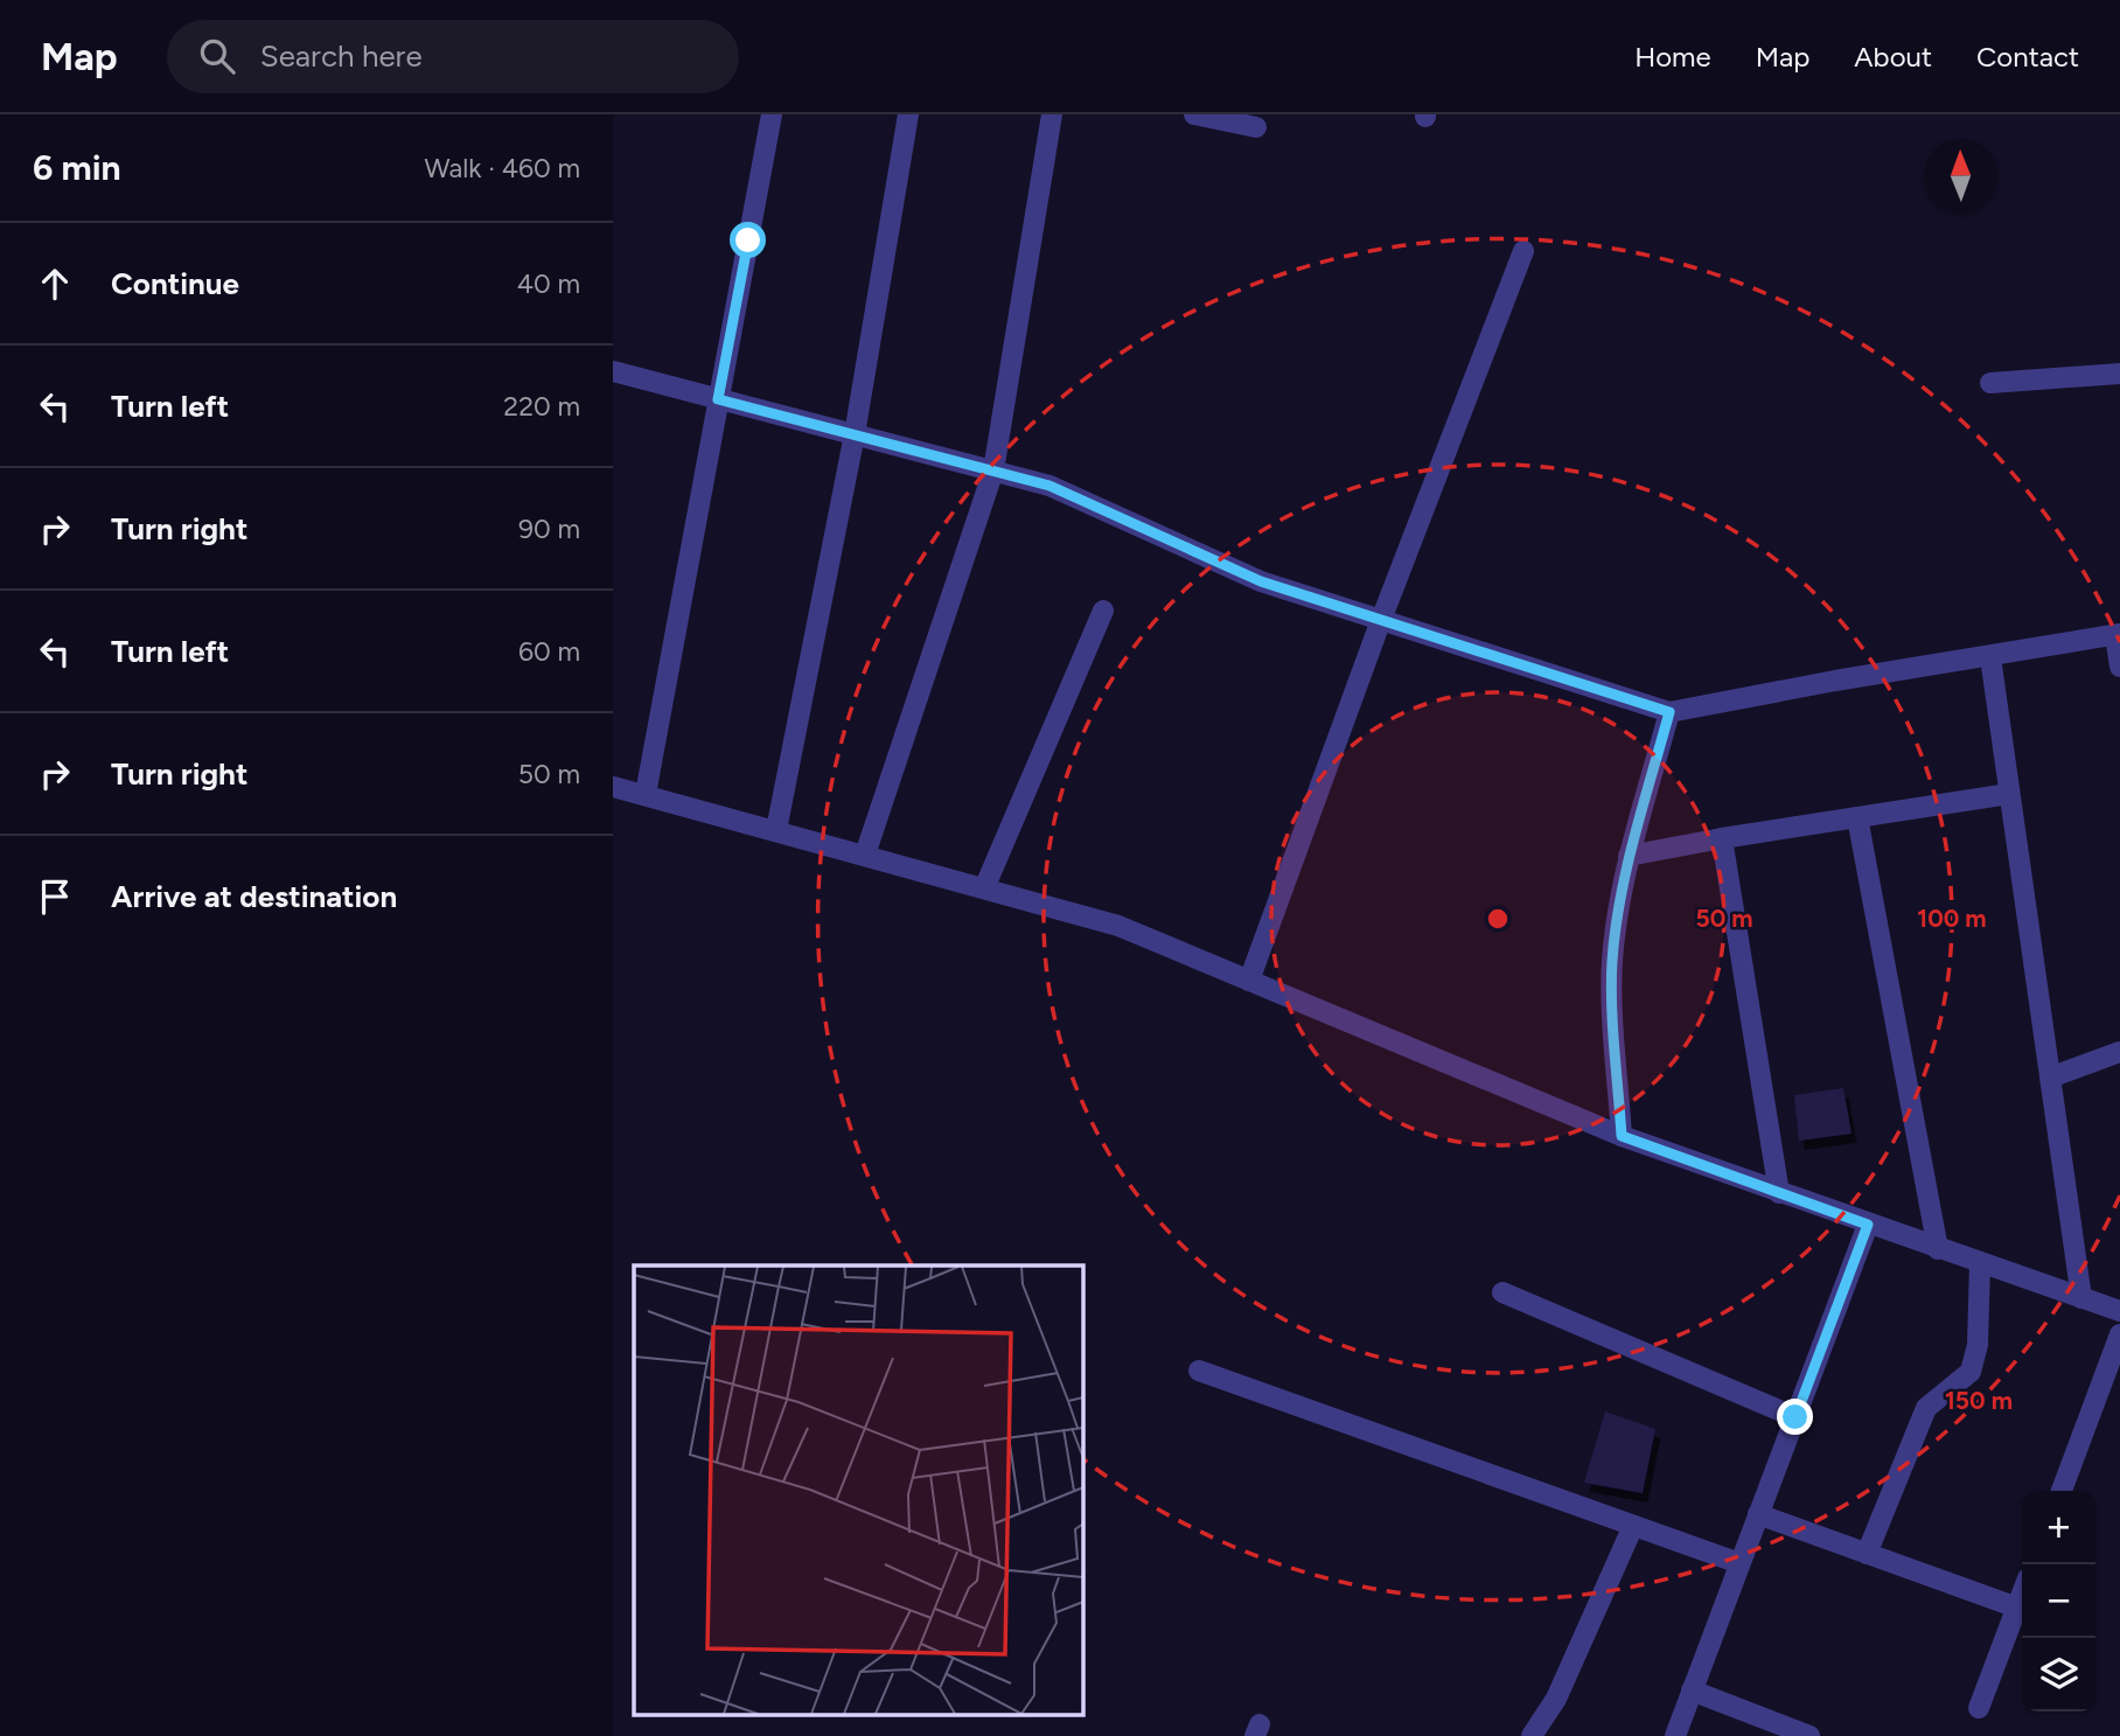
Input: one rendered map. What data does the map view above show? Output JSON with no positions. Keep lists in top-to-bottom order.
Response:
{
  "north": "top",
  "page": {
    "header": "Map",
    "search": "Search here",
    "nav": [
      "Home",
      "Map",
      "About",
      "Contact"
    ],
    "heading": ["6 min", "Walk · 460 m"],
    "list": [
      ["Continue", "40 m"],
      ["Turn left", "220 m"],
      ["Turn right", "90 m"],
      ["Turn left", "60 m"],
      ["Turn right", "50 m"],
      "Arrive at destination"
    ],
    "map_buttons": ["+", "−"]
  },
  "rings": ["50 m", "100 m", "150 m"]
}
